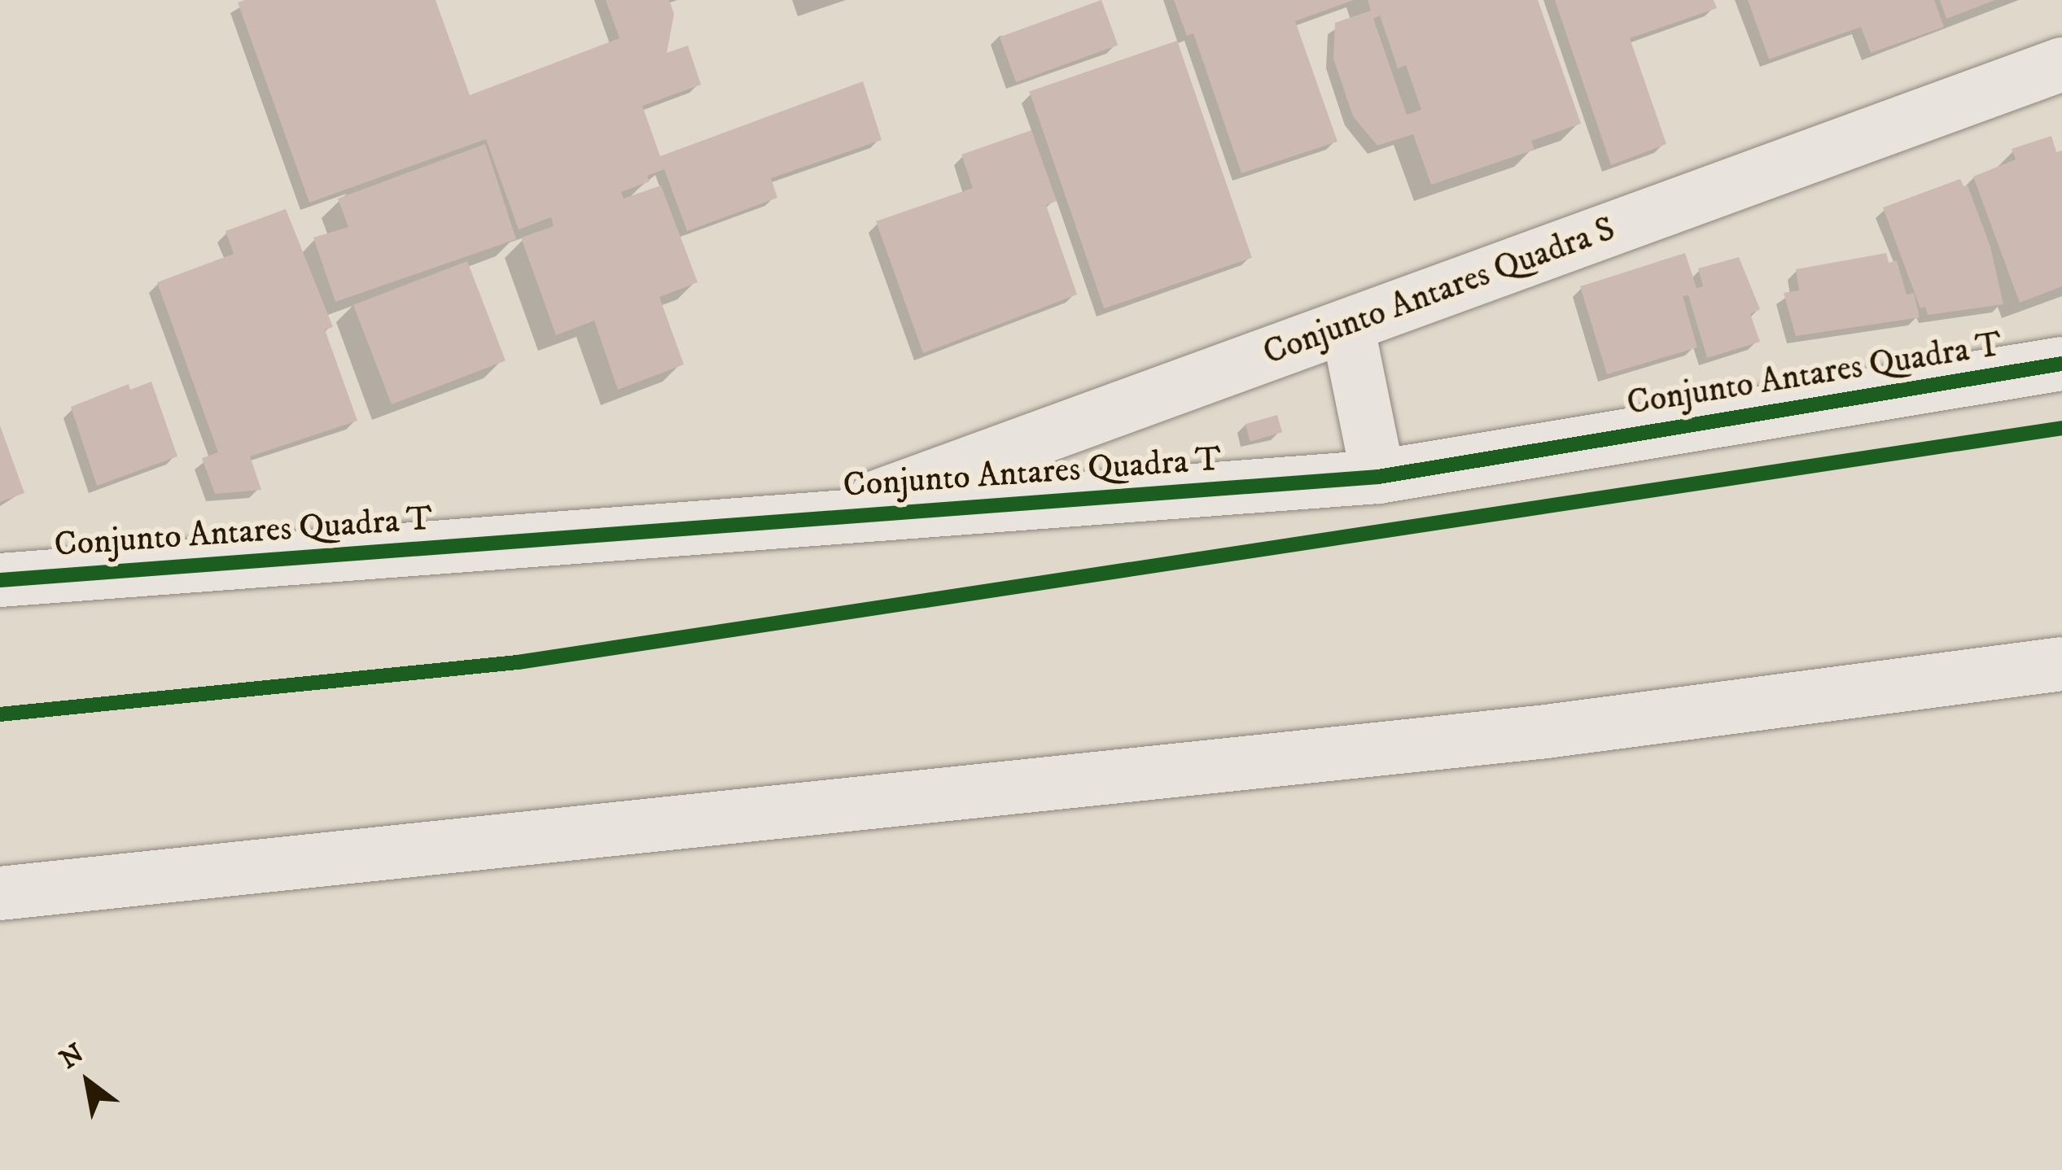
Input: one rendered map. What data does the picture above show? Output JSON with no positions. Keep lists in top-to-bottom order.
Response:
{
  "streets": {
    "street": ["Conjunto Antares Quadra S", "Conjunto Antares Quadra T"]
  },
  "crossings": [
    ["Conjunto Antares Quadra S", "Conjunto Antares Quadra T"]
  ],
  "north": "top left"
}
